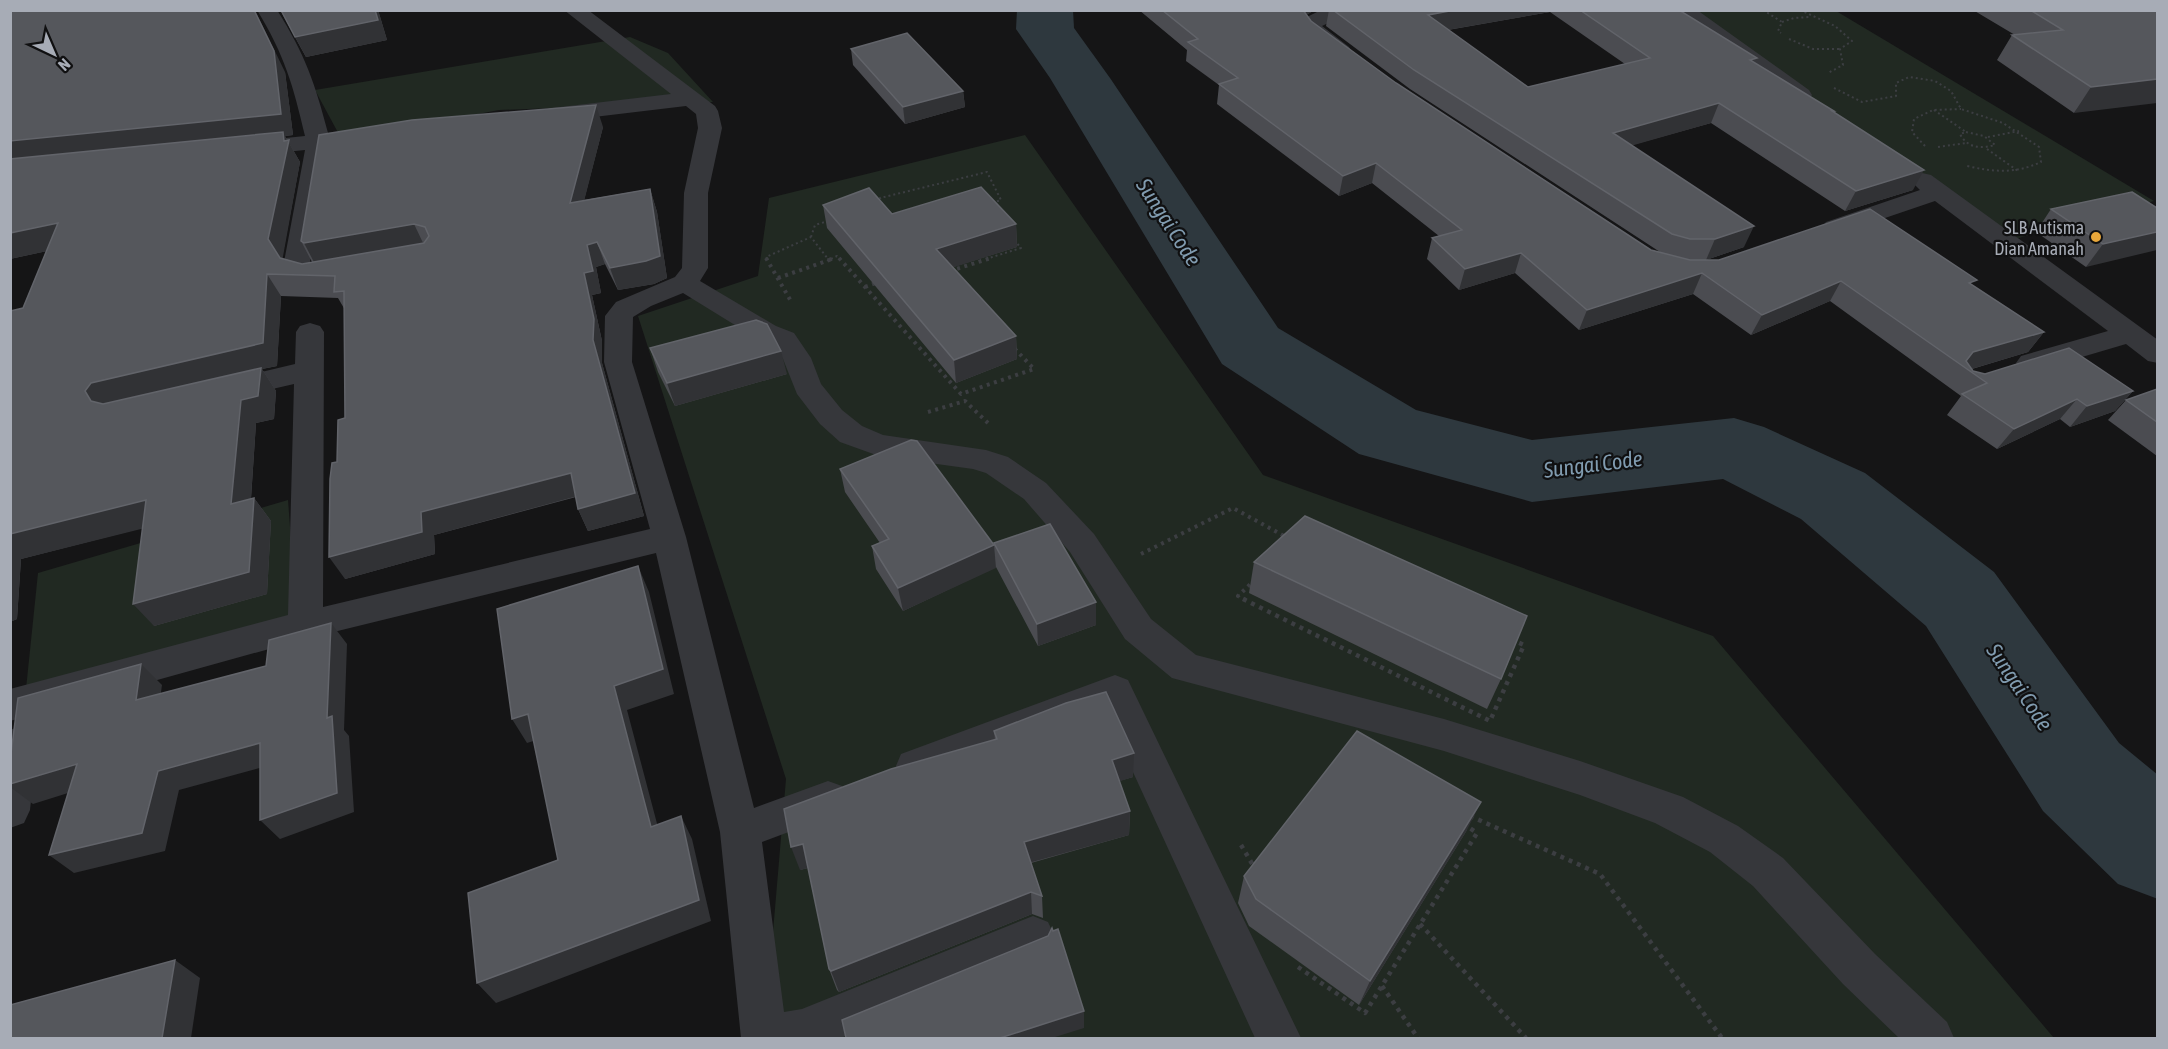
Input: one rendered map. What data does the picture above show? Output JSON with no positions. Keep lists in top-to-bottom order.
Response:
{
  "water": ["Sungai Code"],
  "places": ["SLB Autisma Dian Amanah"],
  "north": "bottom right"
}
